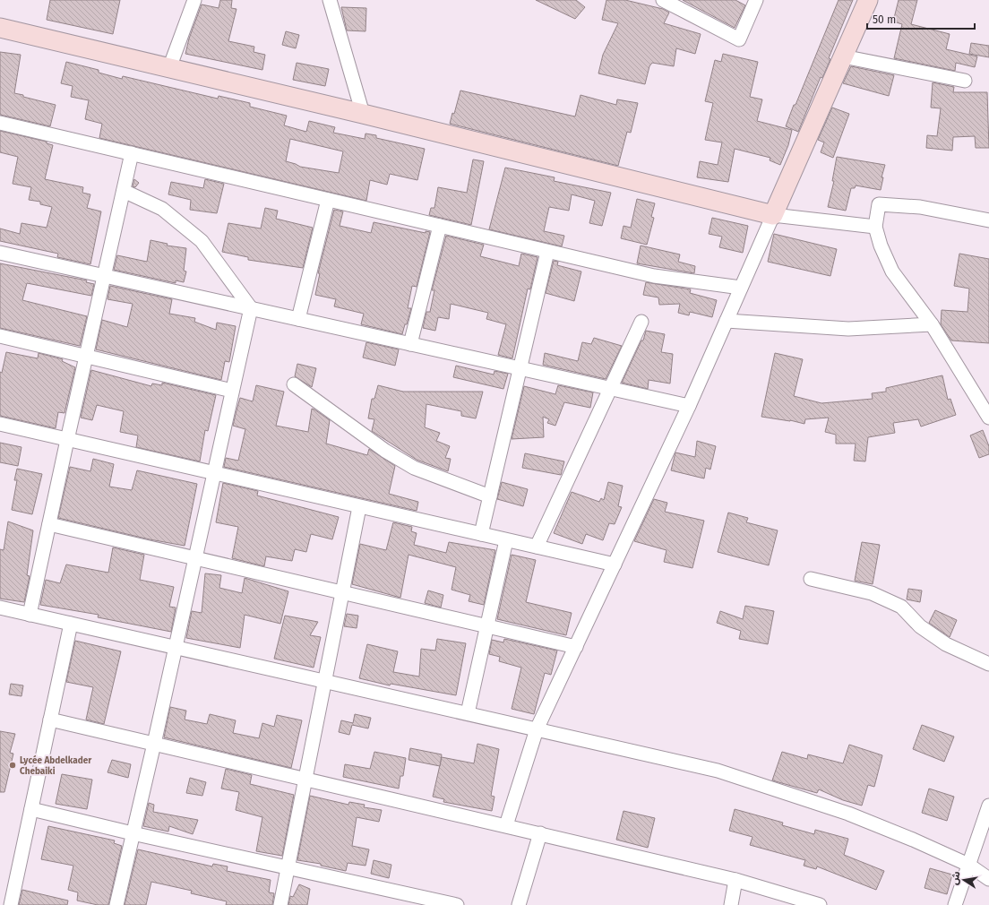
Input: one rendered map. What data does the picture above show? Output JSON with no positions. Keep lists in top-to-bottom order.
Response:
{
  "places": ["Lycée Abdelkader Chebaiki"],
  "scale_bar": "50 m",
  "north": "left"
}
